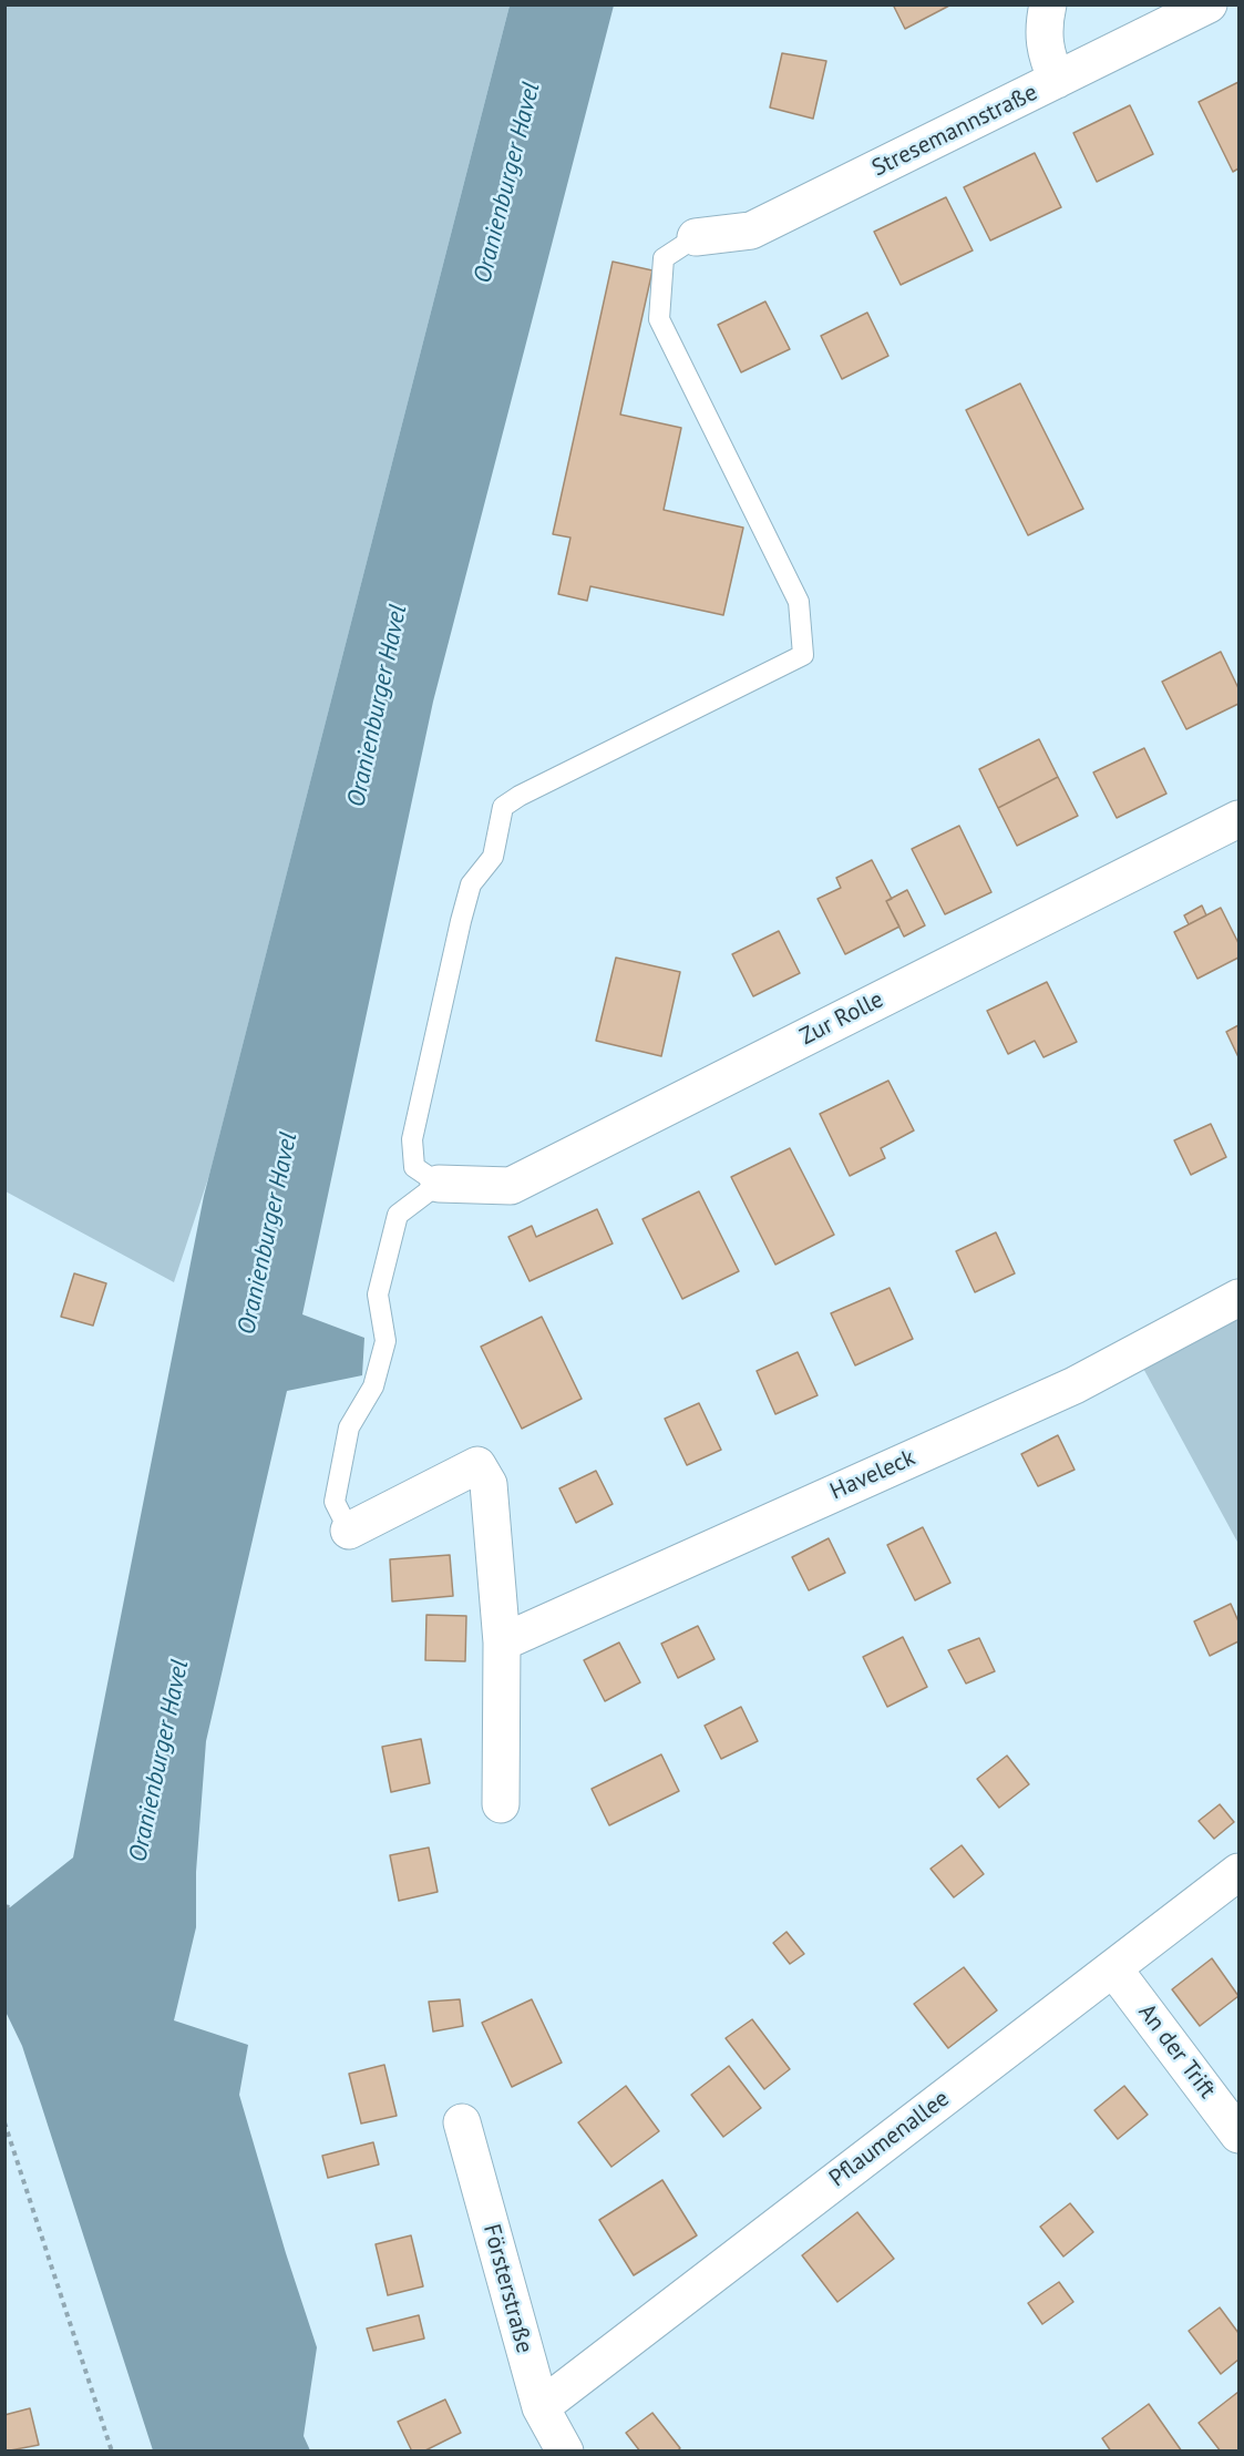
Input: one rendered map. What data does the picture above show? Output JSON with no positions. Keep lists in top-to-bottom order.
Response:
{
  "streets": {
    "street": [
      "Stresemannstraße",
      "Zur Rolle",
      "Haveleck",
      "An der Trift",
      "Pflaumenallee",
      "Försterstraße"
    ]
  },
  "crossings": [
    ["An der Trift", "Pflaumenallee"],
    ["Pflaumenallee", "Försterstraße"]
  ],
  "water": ["Oranienburger Havel"]
}
